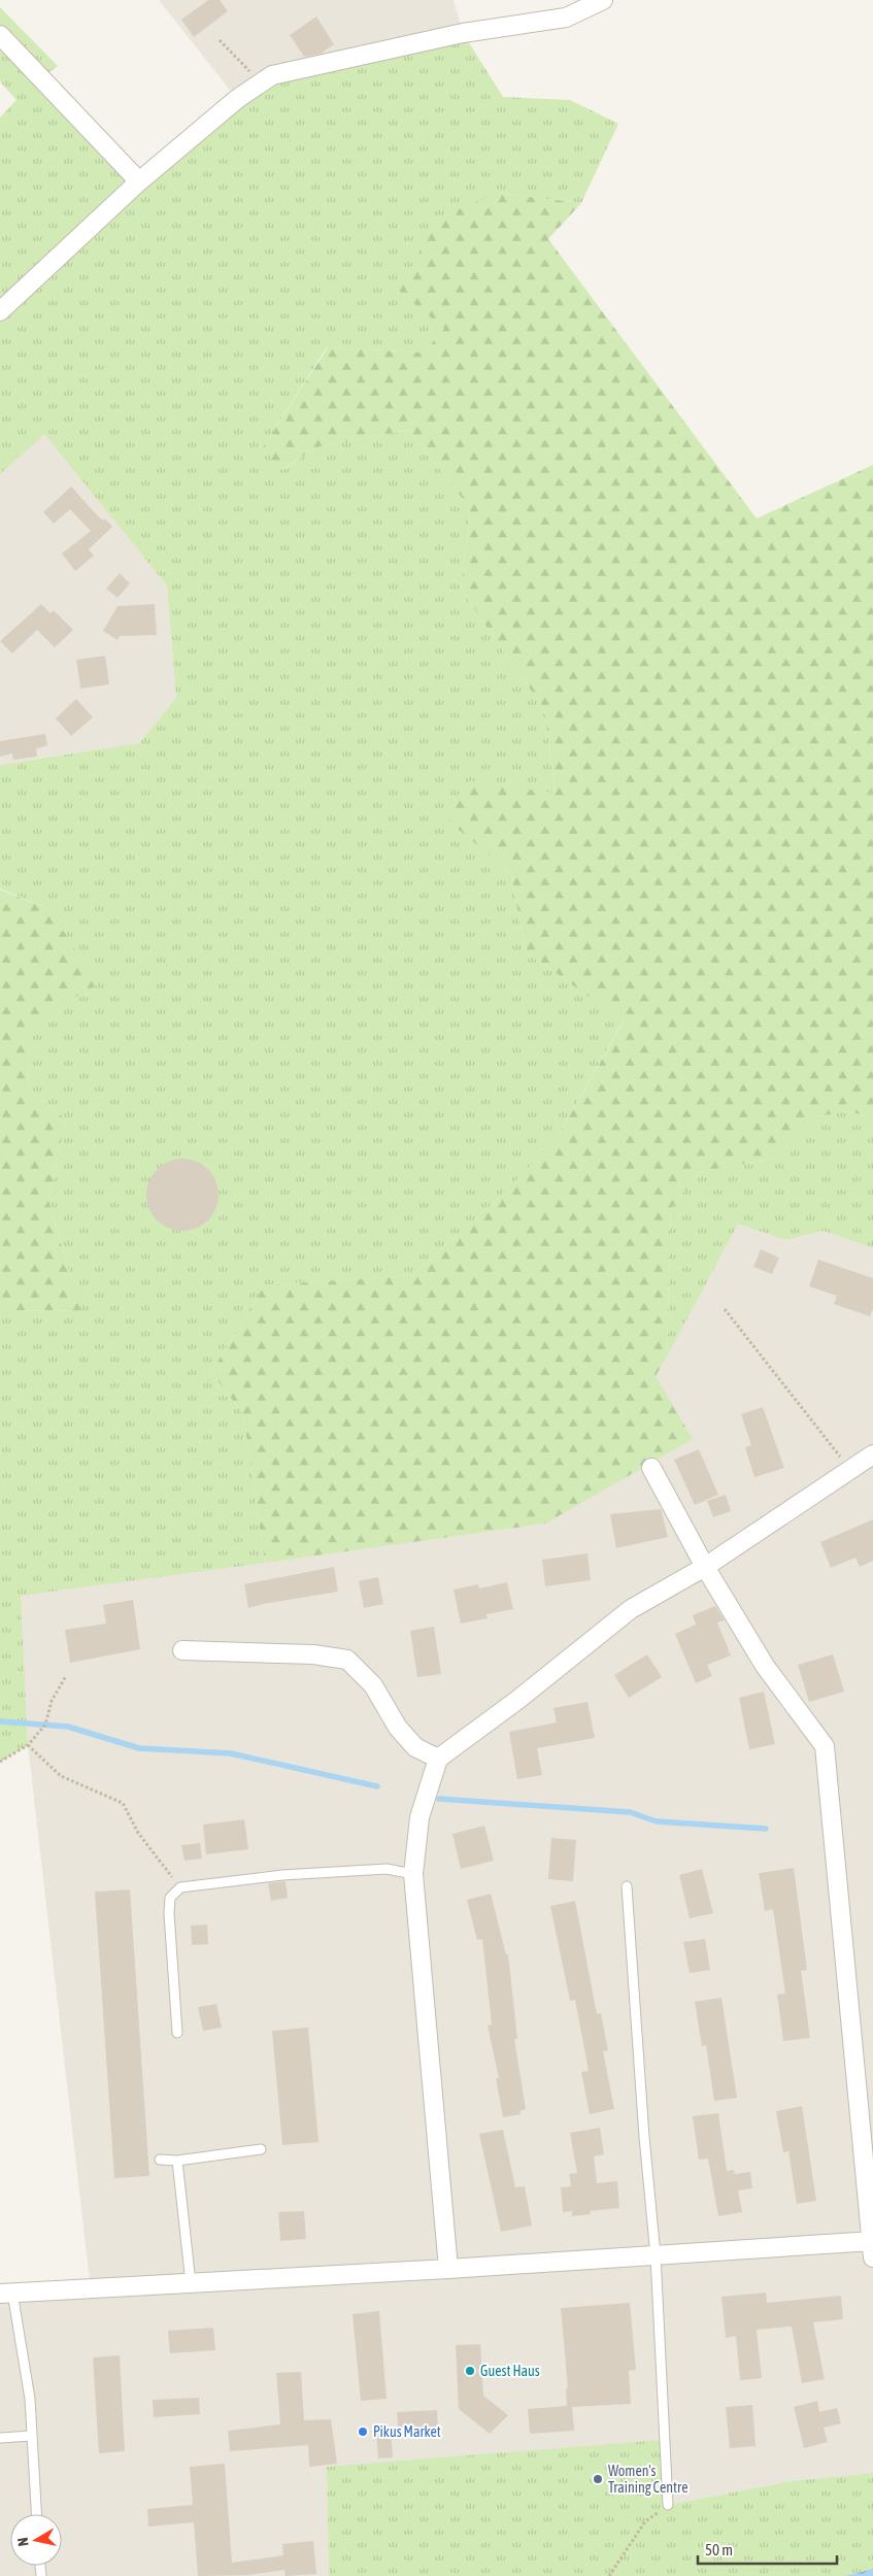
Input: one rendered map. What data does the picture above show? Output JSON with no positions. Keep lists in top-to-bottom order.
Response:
{
  "places": ["Guest Haus", "Pikus Market", "Women's Training Centre"],
  "scale_bar": "50 m",
  "north": "left"
}
